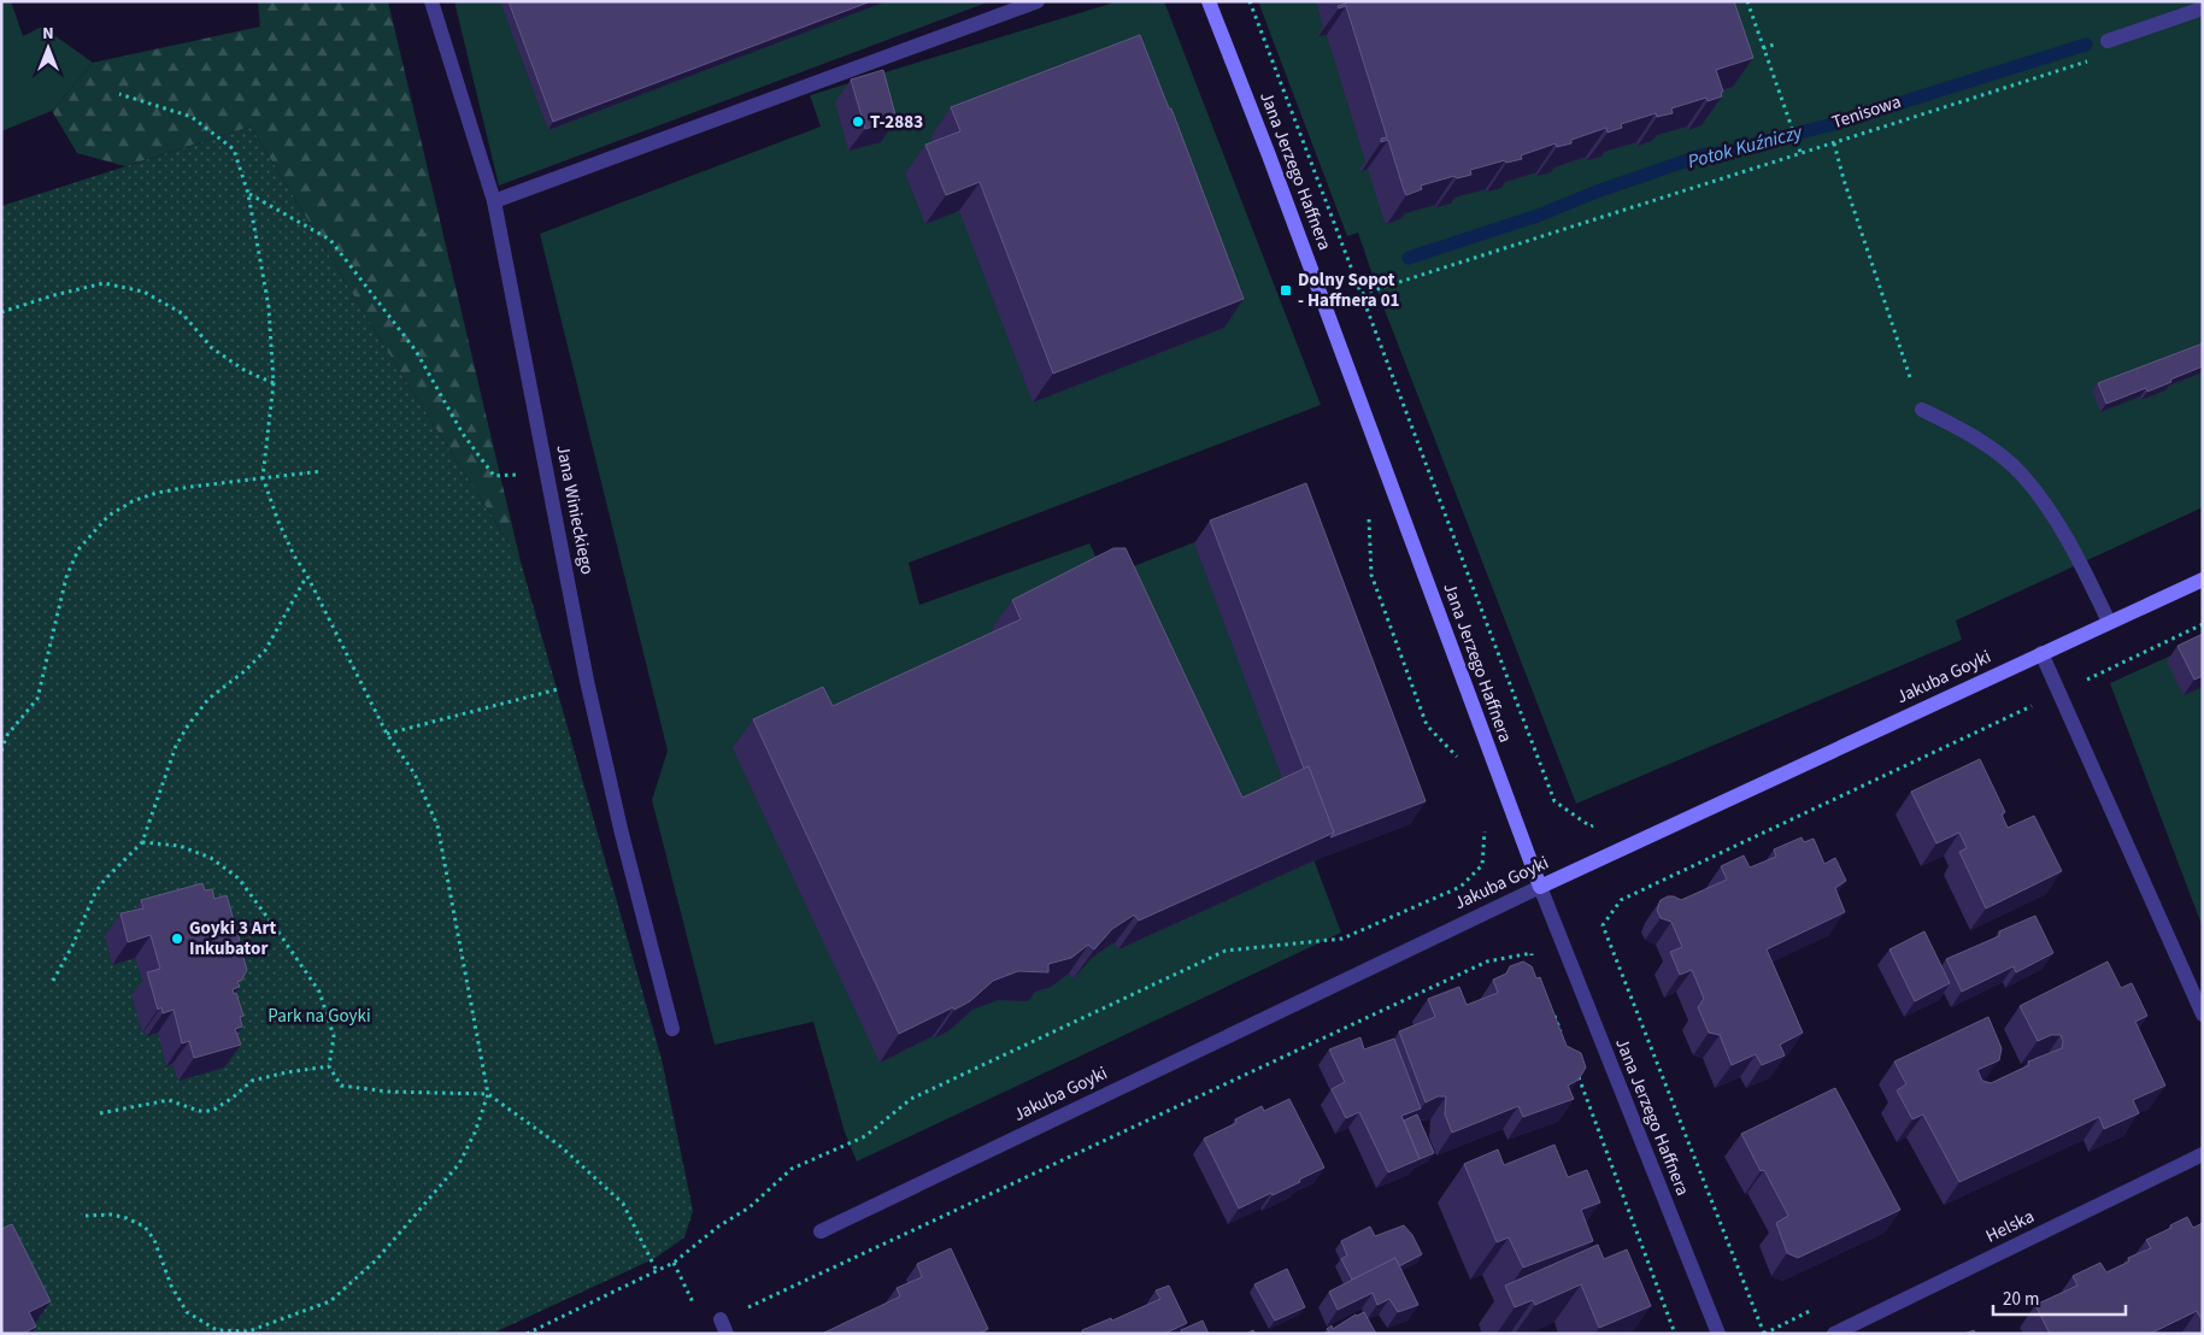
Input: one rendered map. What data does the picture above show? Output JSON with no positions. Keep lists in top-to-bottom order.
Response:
{
  "streets": {
    "street": [
      "Jana Jerzego Haffnera",
      "Jana Winieckiego",
      "Jakuba Goyki",
      "Helska"
    ],
    "path": ["Tenisowa"]
  },
  "crossings": [
    ["Tenisowa", "Jana Jerzego Haffnera"],
    ["Jana Jerzego Haffnera", "Jakuba Goyki"]
  ],
  "water": ["Potok Kuźniczy"],
  "parks": ["Park na Goyki"],
  "places": {
    "other": ["T-2883", "Goyki 3 Art Inkubator"],
    "transit": ["Dolny Sopot - Haffnera 01"]
  },
  "scale_bar": "20 m",
  "north": "top"
}
